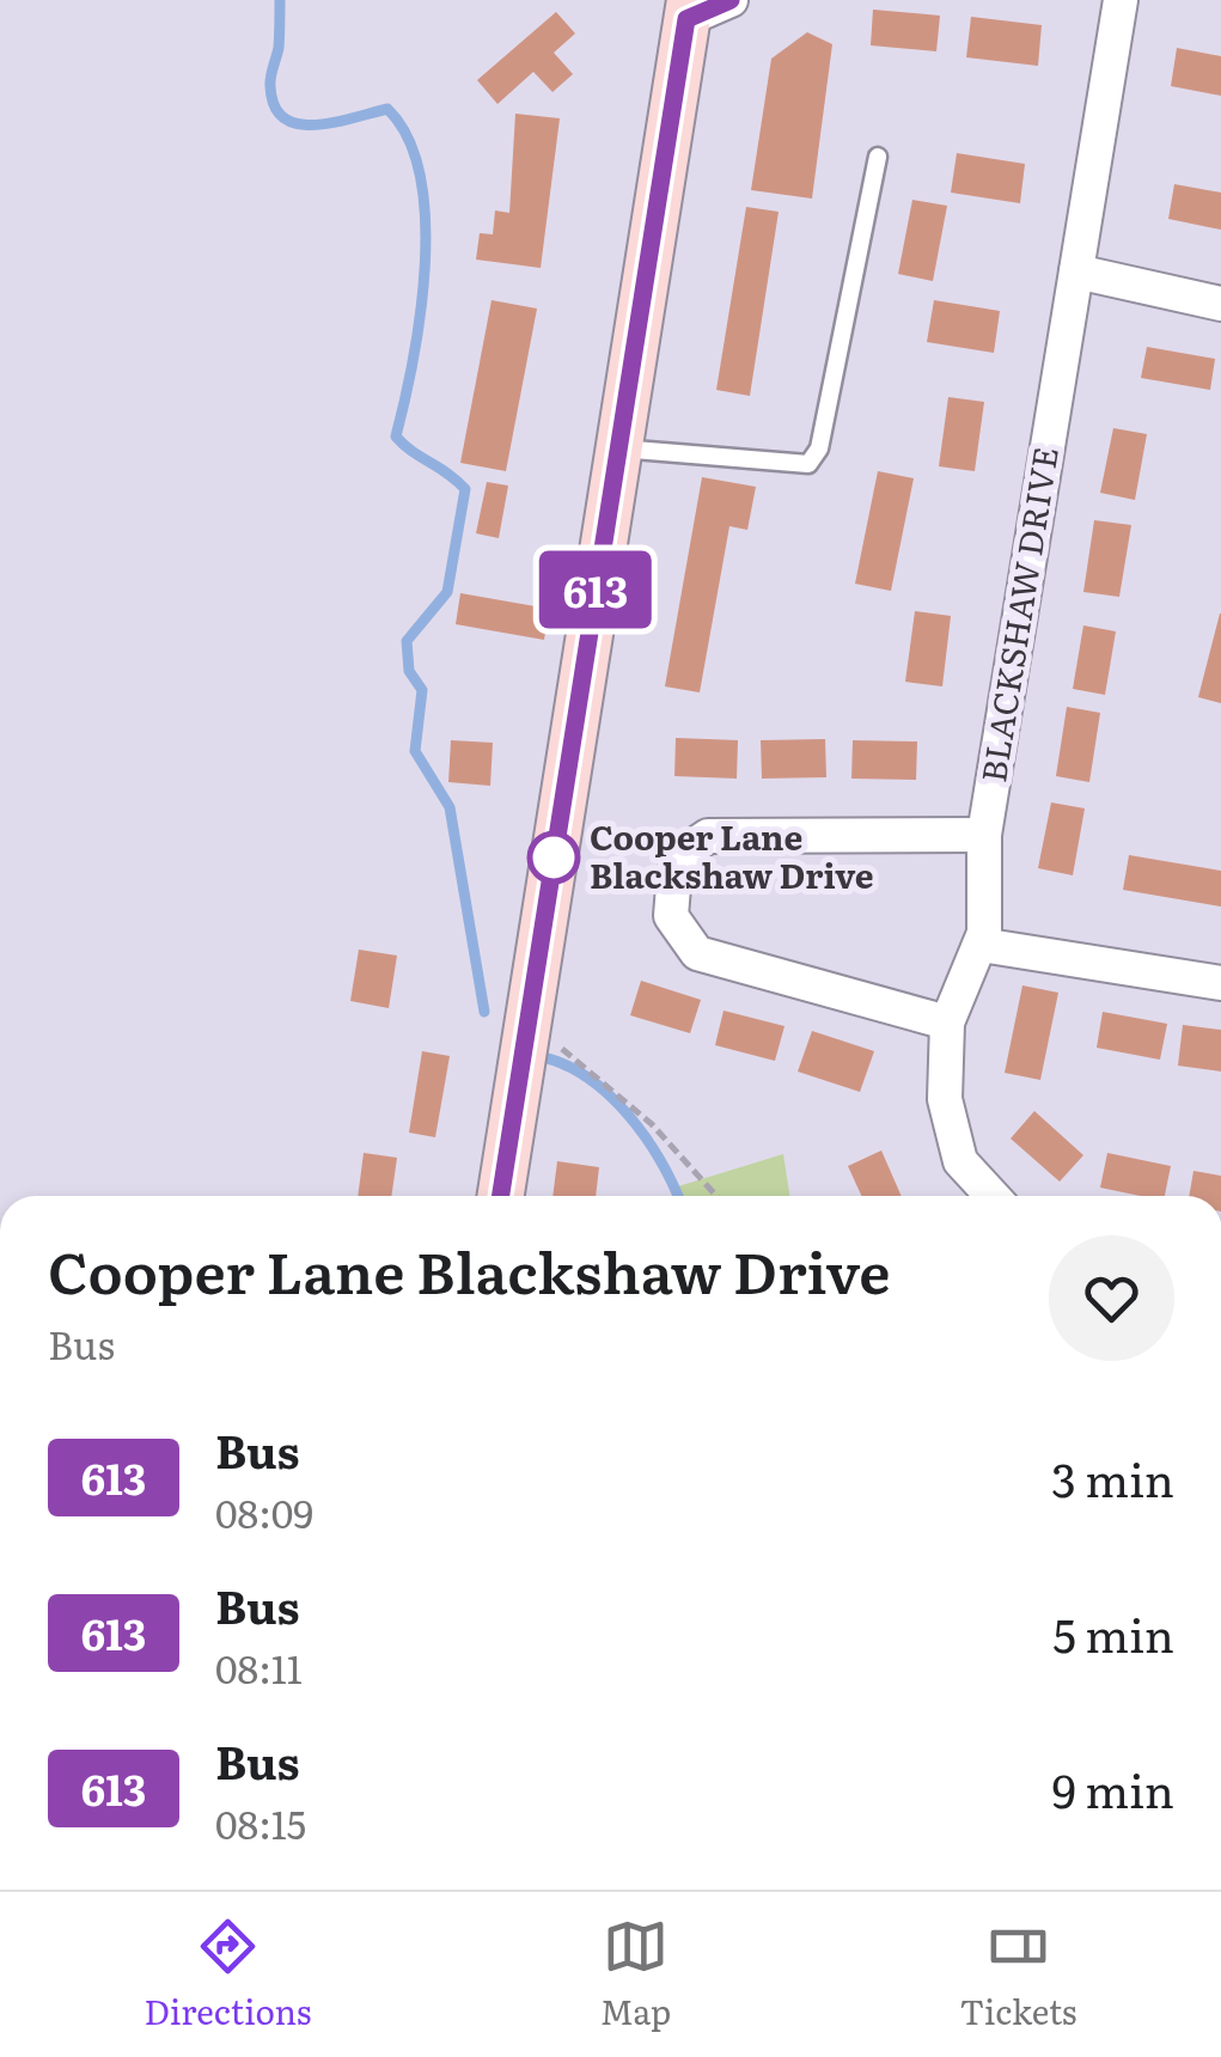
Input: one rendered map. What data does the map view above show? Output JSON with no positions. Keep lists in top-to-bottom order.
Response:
{
  "streets": {
    "street": ["BLACKSHAW DRIVE"]
  },
  "places": ["Cooper Lane Blackshaw Drive"],
  "lines": ["bus line 613"],
  "page": {
    "on_map": "613",
    "heading": ["Cooper Lane Blackshaw Drive", "Bus"],
    "list": [
      {
        "mark": "613",
        "name": "Bus",
        "note": "08:09",
        "value": "3 min"
      },
      {
        "mark": "613",
        "name": "Bus",
        "note": "08:11",
        "value": "5 min"
      },
      {
        "mark": "613",
        "name": "Bus",
        "note": "08:15",
        "value": "9 min"
      }
    ],
    "tabs": ["Directions", "Map", "Tickets"]
  }
}
